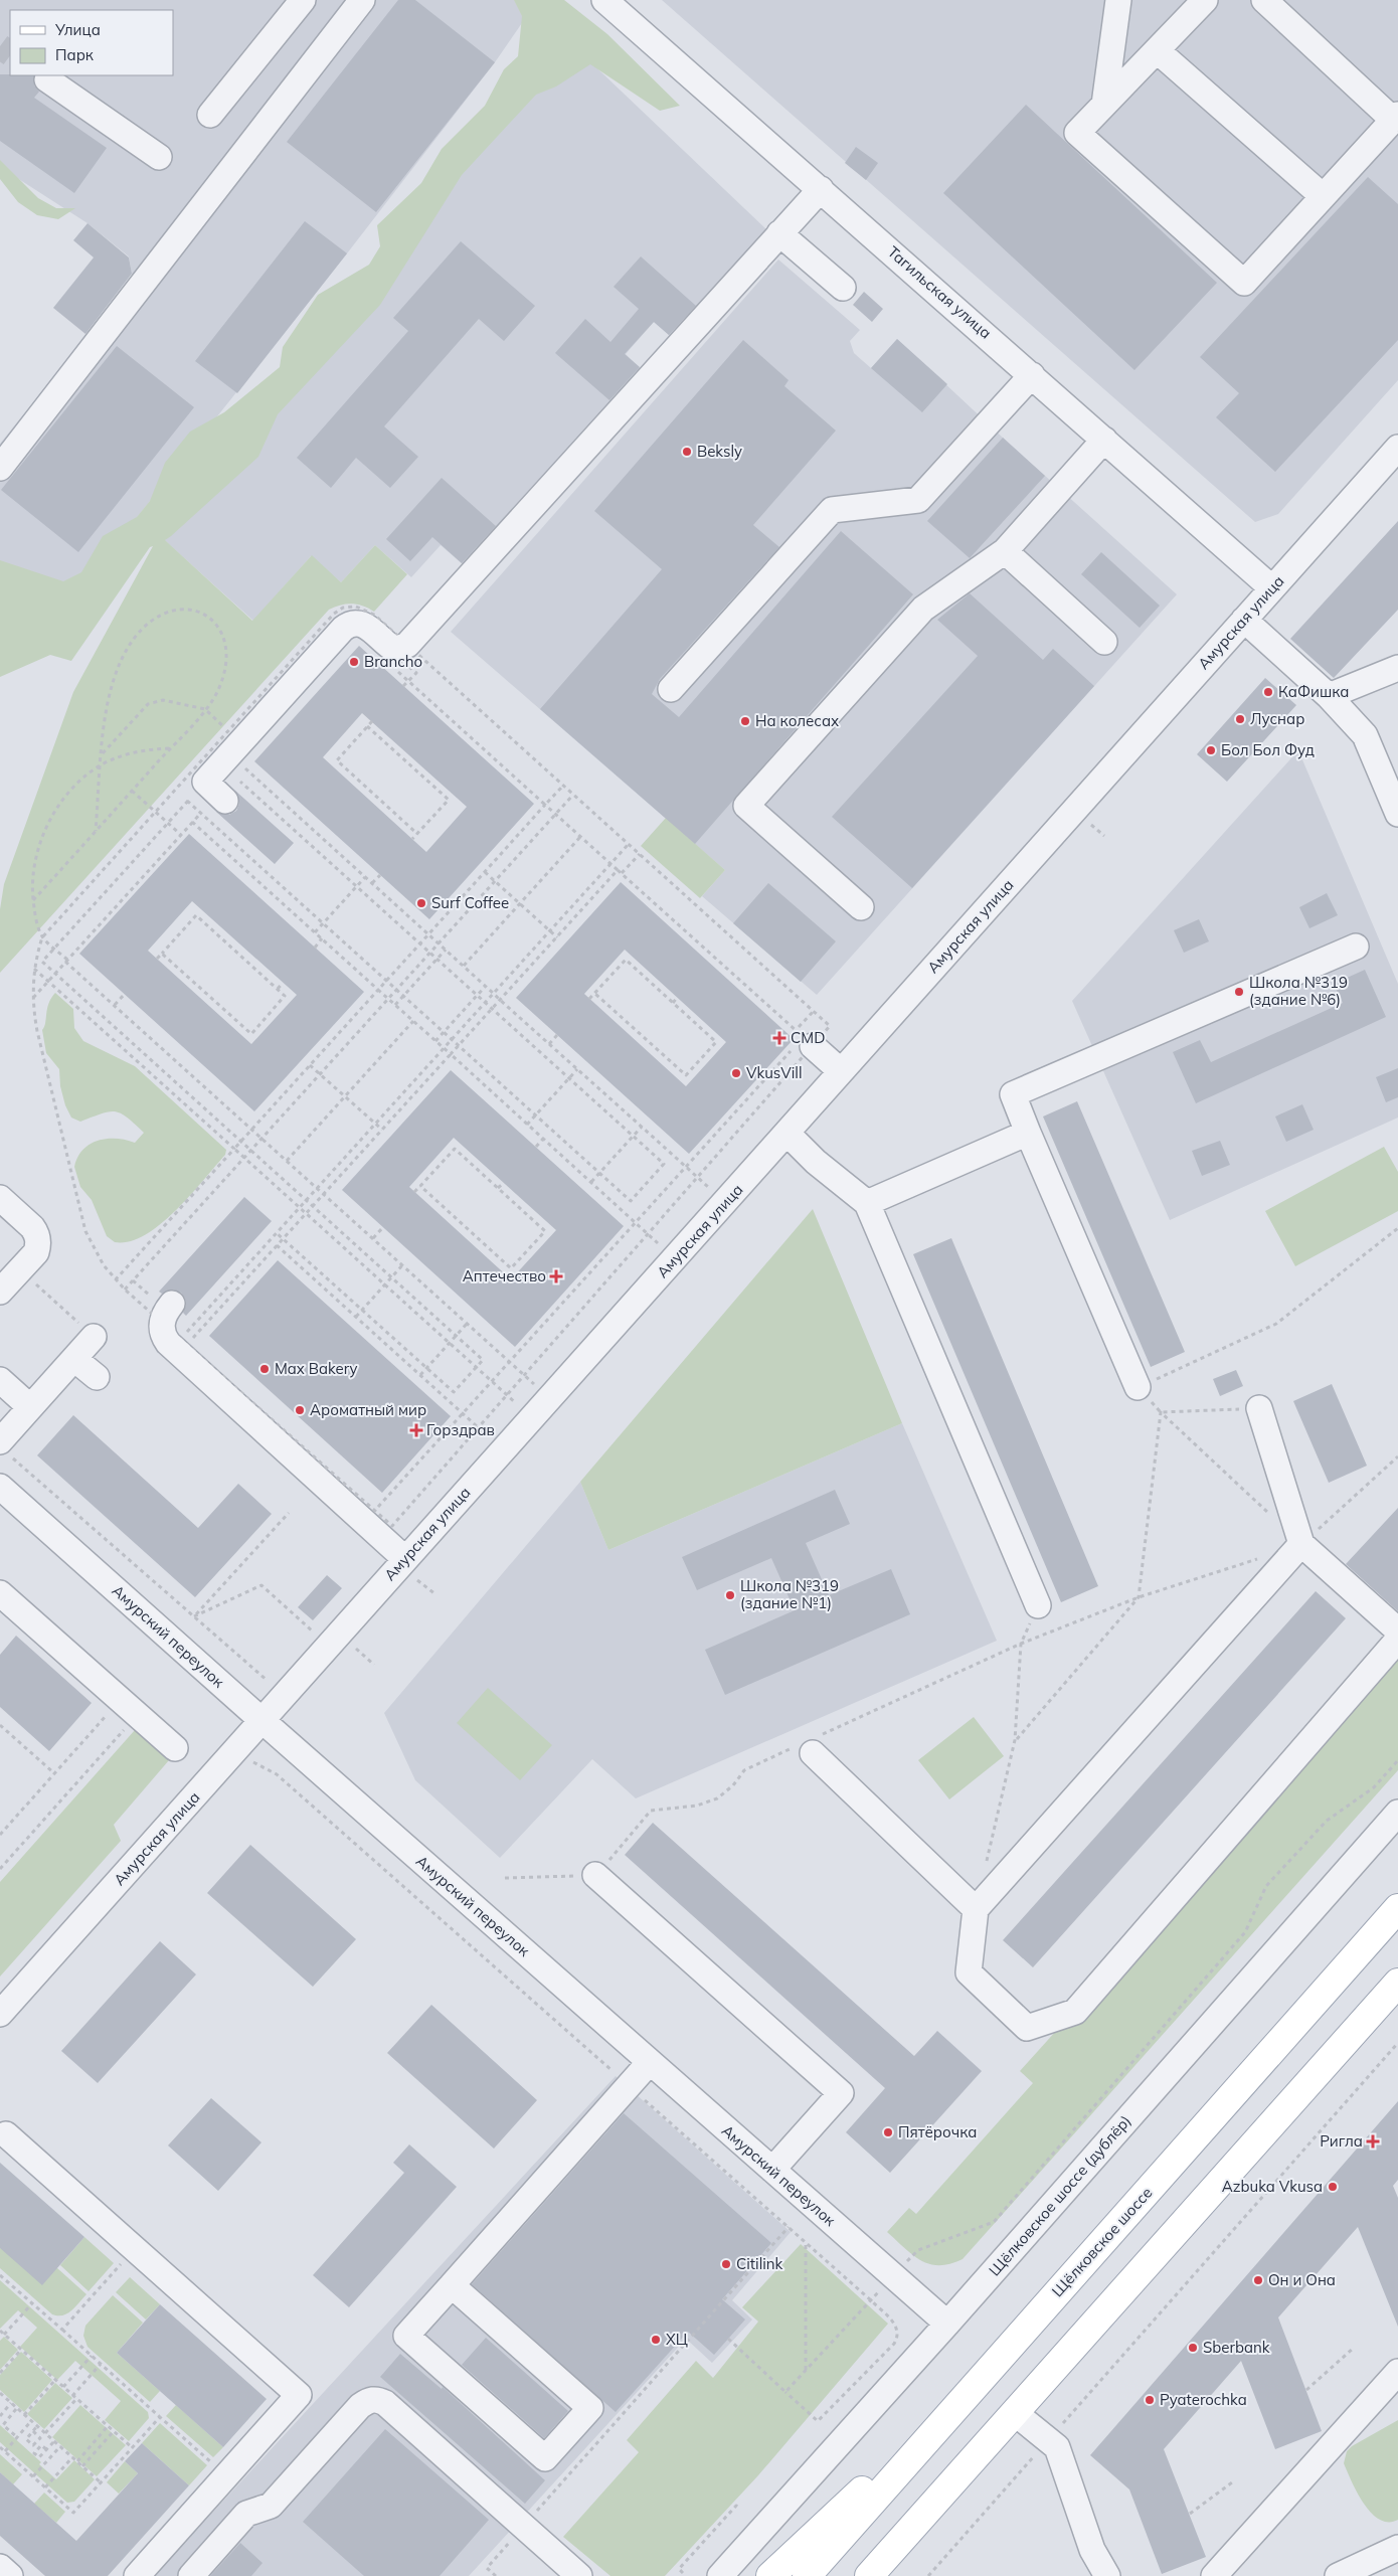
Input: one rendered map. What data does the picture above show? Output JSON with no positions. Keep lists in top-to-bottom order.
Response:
{
  "streets": {
    "main road": ["Щёлковское шоссе"],
    "street": [
      "Тагильская улица",
      "Амурская улица",
      "Амурский переулок",
      "Щёлковское шоссе (дублёр)"
    ]
  },
  "crossings": [
    ["Тагильская улица", "Амурская улица"],
    ["Амурская улица", "Амурский переулок"],
    ["Амурский переулок", "Щёлковское шоссе (дублёр)"]
  ],
  "places": {
    "other": [
      "Beksly",
      "Brancho",
      "КаФишка",
      "Луснар",
      "На колесах",
      "Бол Бол Фуд",
      "Surf Coffee",
      "Школа №319 (здание №6)",
      "VkusVill",
      "Max Bakery",
      "Ароматный мир",
      "Школа №319 (здание №1)",
      "Пятёрочка",
      "Azbuka Vkusa",
      "Citilink",
      "Он и Она",
      "ХЦ",
      "Sberbank",
      "Pyaterochka"
    ],
    "health": [
      "CMD",
      "Аптечество",
      "Горздрав",
      "Ригла"
    ]
  },
  "legend": ["Улица", "Парк"]
}
